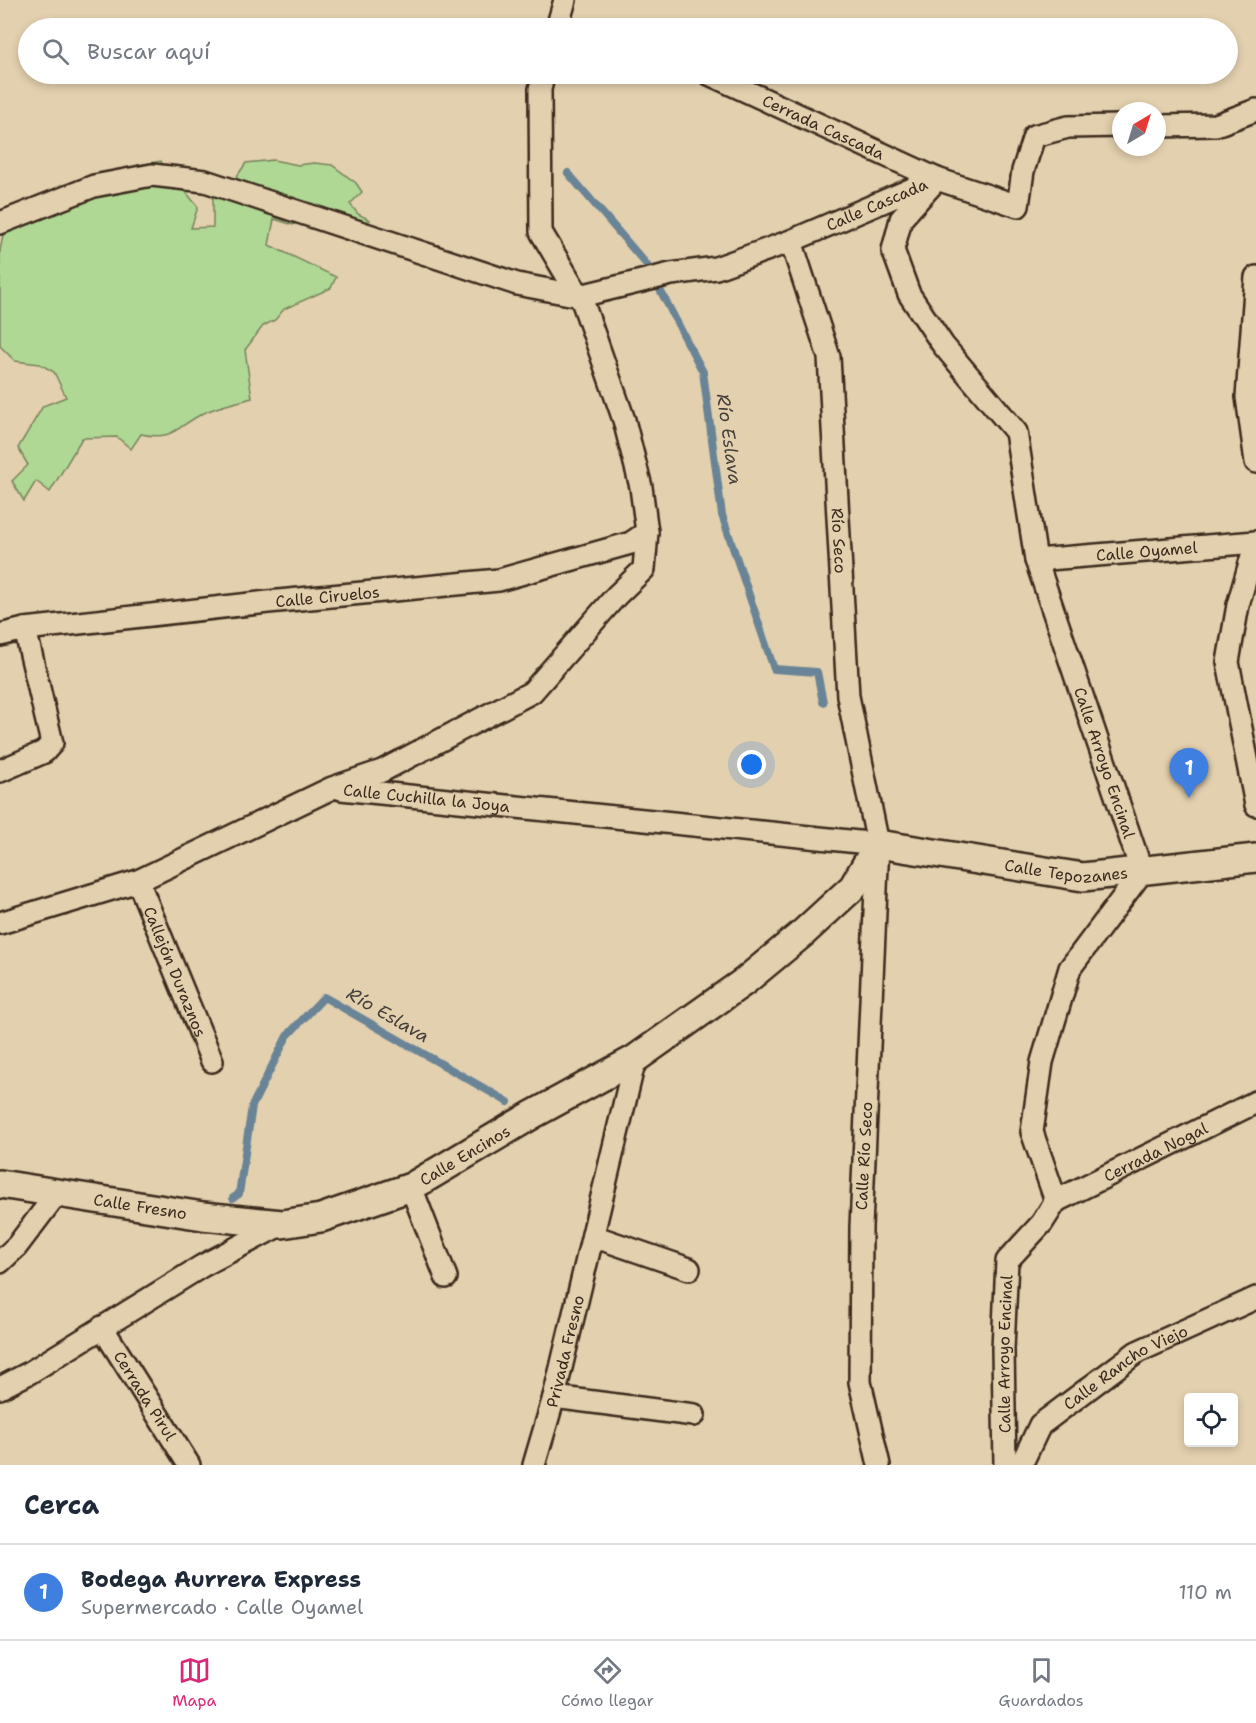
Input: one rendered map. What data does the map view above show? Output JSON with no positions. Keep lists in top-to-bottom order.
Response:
{
  "streets": {
    "street": [
      "Cerrada Cascada",
      "Calle Cascada",
      "Río Seco",
      "Calle Oyamel",
      "Calle Ciruelos",
      "Calle Arroyo Encinal",
      "Calle Cuchilla la Joya",
      "Calle Tepozanes",
      "Callejón Duraznos",
      "Cerrada Nogal",
      "Calle Encinos",
      "Calle Río Seco",
      "Calle Fresno",
      "Privada Fresno",
      "Calle Rancho Viejo",
      "Cerrada Pirul"
    ]
  },
  "crossings": [
    ["Cerrada Cascada", "Calle Cascada"],
    ["Cerrada Cascada", "Calle Arroyo Encinal"],
    ["Calle Cascada", "Río Seco"],
    ["Calle Cascada", "Calle Arroyo Encinal"],
    ["Río Seco", "Calle Cuchilla la Joya"],
    ["Río Seco", "Calle Tepozanes"],
    ["Río Seco", "Calle Encinos"],
    ["Río Seco", "Calle Río Seco"],
    ["Calle Oyamel", "Calle Arroyo Encinal"],
    ["Calle Arroyo Encinal", "Calle Tepozanes"],
    ["Calle Arroyo Encinal", "Cerrada Nogal"],
    ["Calle Cuchilla la Joya", "Calle Tepozanes"],
    ["Calle Cuchilla la Joya", "Callejón Duraznos"],
    ["Calle Cuchilla la Joya", "Calle Encinos"],
    ["Calle Cuchilla la Joya", "Calle Río Seco"],
    ["Calle Tepozanes", "Calle Encinos"],
    ["Calle Tepozanes", "Calle Río Seco"],
    ["Calle Encinos", "Calle Río Seco"],
    ["Calle Encinos", "Calle Fresno"],
    ["Calle Encinos", "Privada Fresno"],
    ["Calle Encinos", "Cerrada Pirul"]
  ],
  "water": ["Río Eslava"],
  "north": "top right",
  "page": {
    "search": "Buscar aquí",
    "pins": "1",
    "heading": "Cerca",
    "list": [
      {
        "mark": "1",
        "name": "Bodega Aurrera Express",
        "note": "Supermercado · Calle Oyamel",
        "value": "110 m"
      }
    ],
    "nav": ["Mapa", "Cómo llegar", "Guardados"]
  }
}
